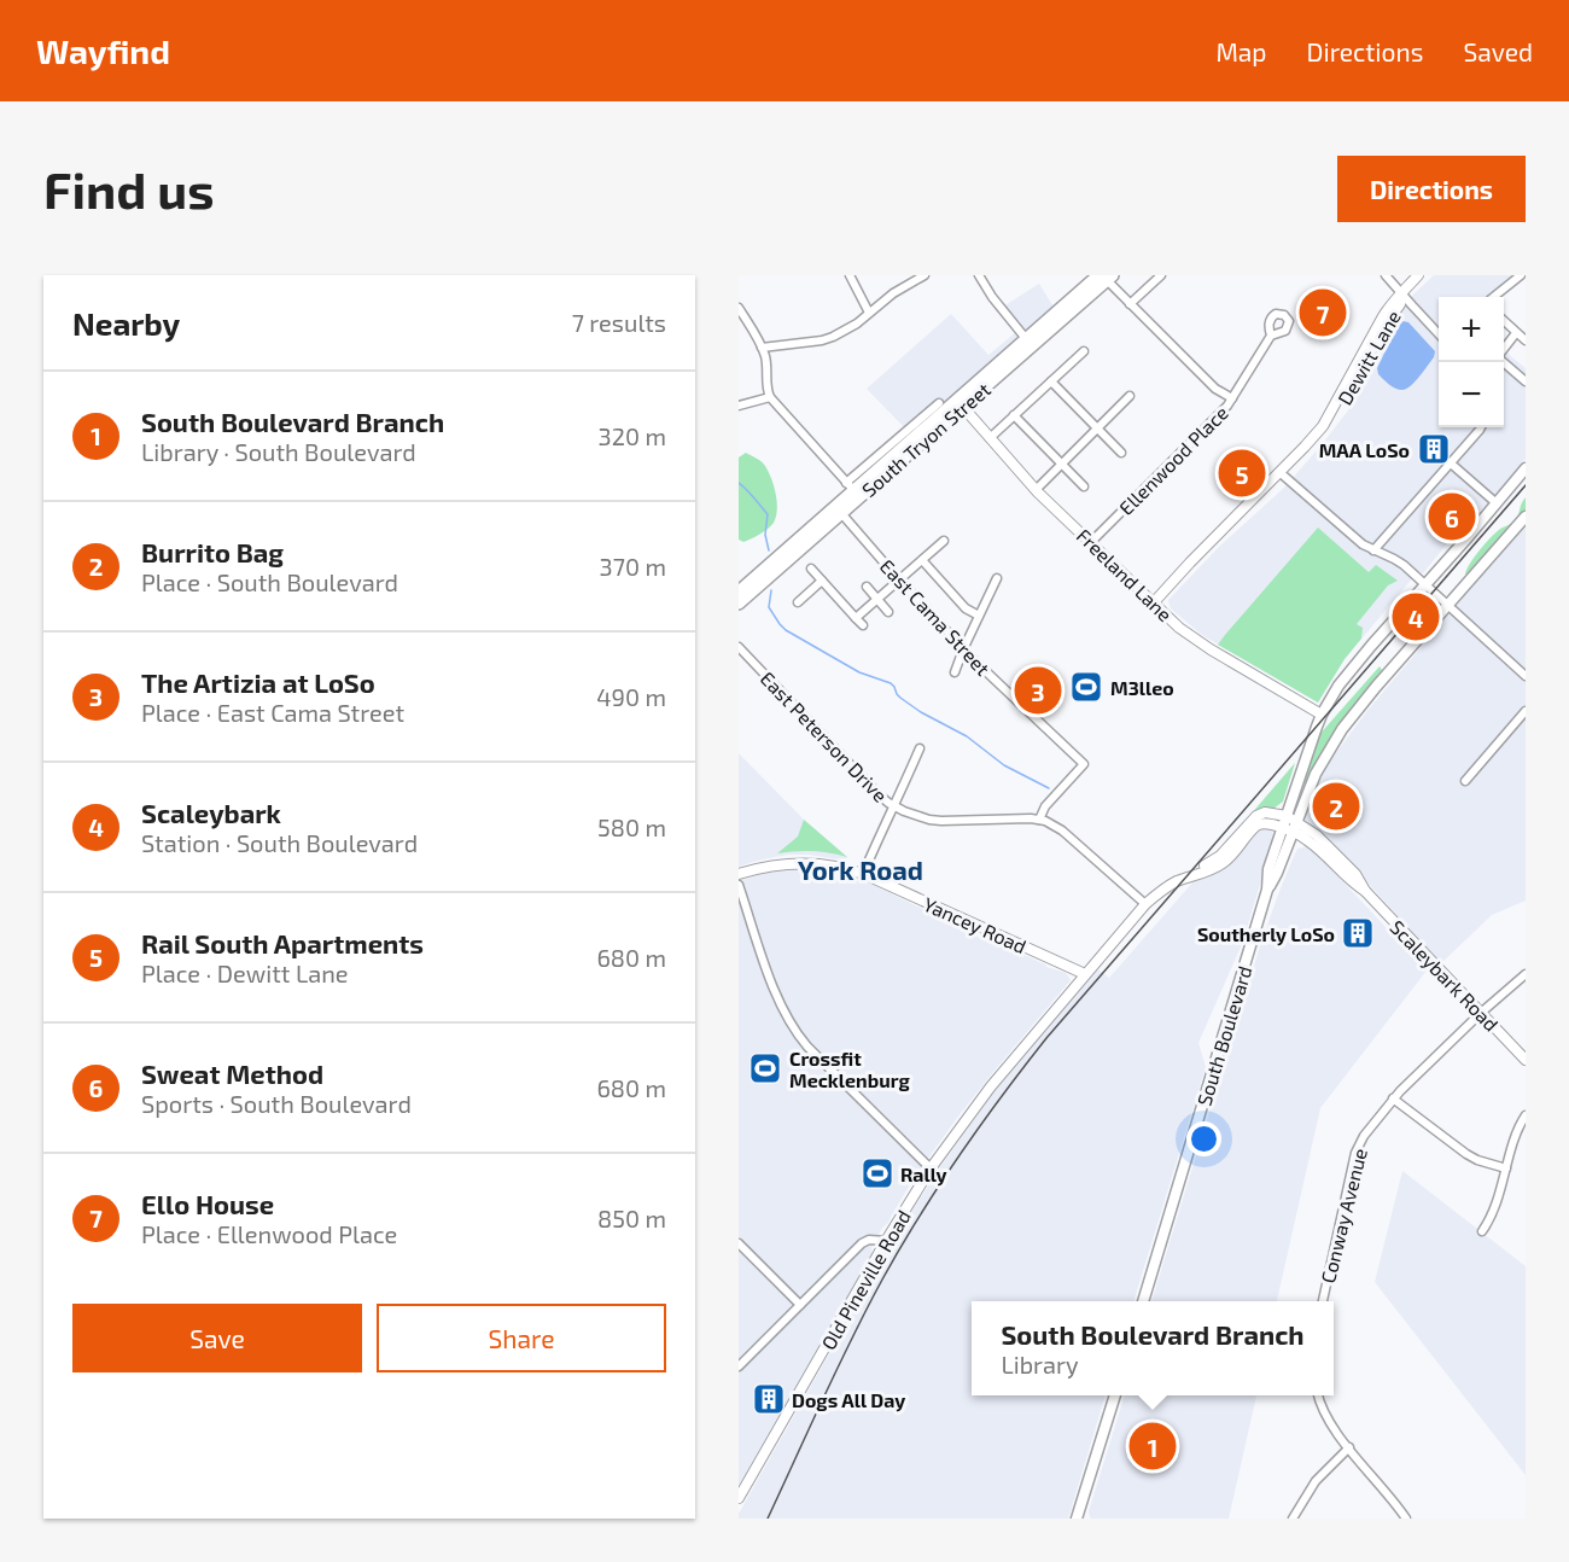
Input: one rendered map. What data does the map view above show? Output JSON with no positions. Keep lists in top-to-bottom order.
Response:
{
  "streets": {
    "main road": ["South Tryon Street", "South Boulevard"],
    "street": [
      "Dewitt Lane",
      "Ellenwood Place",
      "Freeland Lane",
      "East Cama Street",
      "East Peterson Drive",
      "Yancey Road",
      "Scaleybark Road",
      "Conway Avenue",
      "Old Pineville Road"
    ]
  },
  "crossings": [
    ["Dewitt Lane", "Freeland Lane"],
    ["South Tryon Street", "Freeland Lane"],
    ["South Tryon Street", "East Cama Street"],
    ["Ellenwood Place", "Freeland Lane"],
    ["Freeland Lane", "South Boulevard"],
    ["East Cama Street", "East Peterson Drive"],
    ["East Peterson Drive", "Old Pineville Road"],
    ["Yancey Road", "Old Pineville Road"],
    ["Scaleybark Road", "South Boulevard"],
    ["Scaleybark Road", "Conway Avenue"],
    ["Scaleybark Road", "Old Pineville Road"],
    ["South Boulevard", "Old Pineville Road"]
  ],
  "districts": ["York Road"],
  "places": {
    "building": ["MAA LoSo", "Southerly LoSo", "Dogs All Day"],
    "sports": ["M3lleo", "Crossfit Mecklenburg", "Rally"]
  },
  "page": {
    "header": "Wayfind",
    "nav": ["Map", "Directions", "Saved"],
    "buttons": [
      "Directions",
      ["Save", "Share"]
    ],
    "title": "Find us",
    "heading": ["Nearby", "7 results"],
    "pins": [
      "7",
      "5",
      "6",
      "4",
      "3",
      "2",
      "1"
    ],
    "map_buttons": ["+", "−"],
    "list": [
      {
        "mark": "1",
        "name": "South Boulevard Branch",
        "note": "Library · South Boulevard",
        "value": "320 m"
      },
      {
        "mark": "2",
        "name": "Burrito Bag",
        "note": "Place · South Boulevard",
        "value": "370 m"
      },
      {
        "mark": "3",
        "name": "The Artizia at LoSo",
        "note": "Place · East Cama Street",
        "value": "490 m"
      },
      {
        "mark": "4",
        "name": "Scaleybark",
        "note": "Station · South Boulevard",
        "value": "580 m"
      },
      {
        "mark": "5",
        "name": "Rail South Apartments",
        "note": "Place · Dewitt Lane",
        "value": "680 m"
      },
      {
        "mark": "6",
        "name": "Sweat Method",
        "note": "Sports · South Boulevard",
        "value": "680 m"
      },
      {
        "mark": "7",
        "name": "Ello House",
        "note": "Place · Ellenwood Place",
        "value": "850 m"
      }
    ],
    "popup": ["South Boulevard Branch", "Library"]
  }
}
